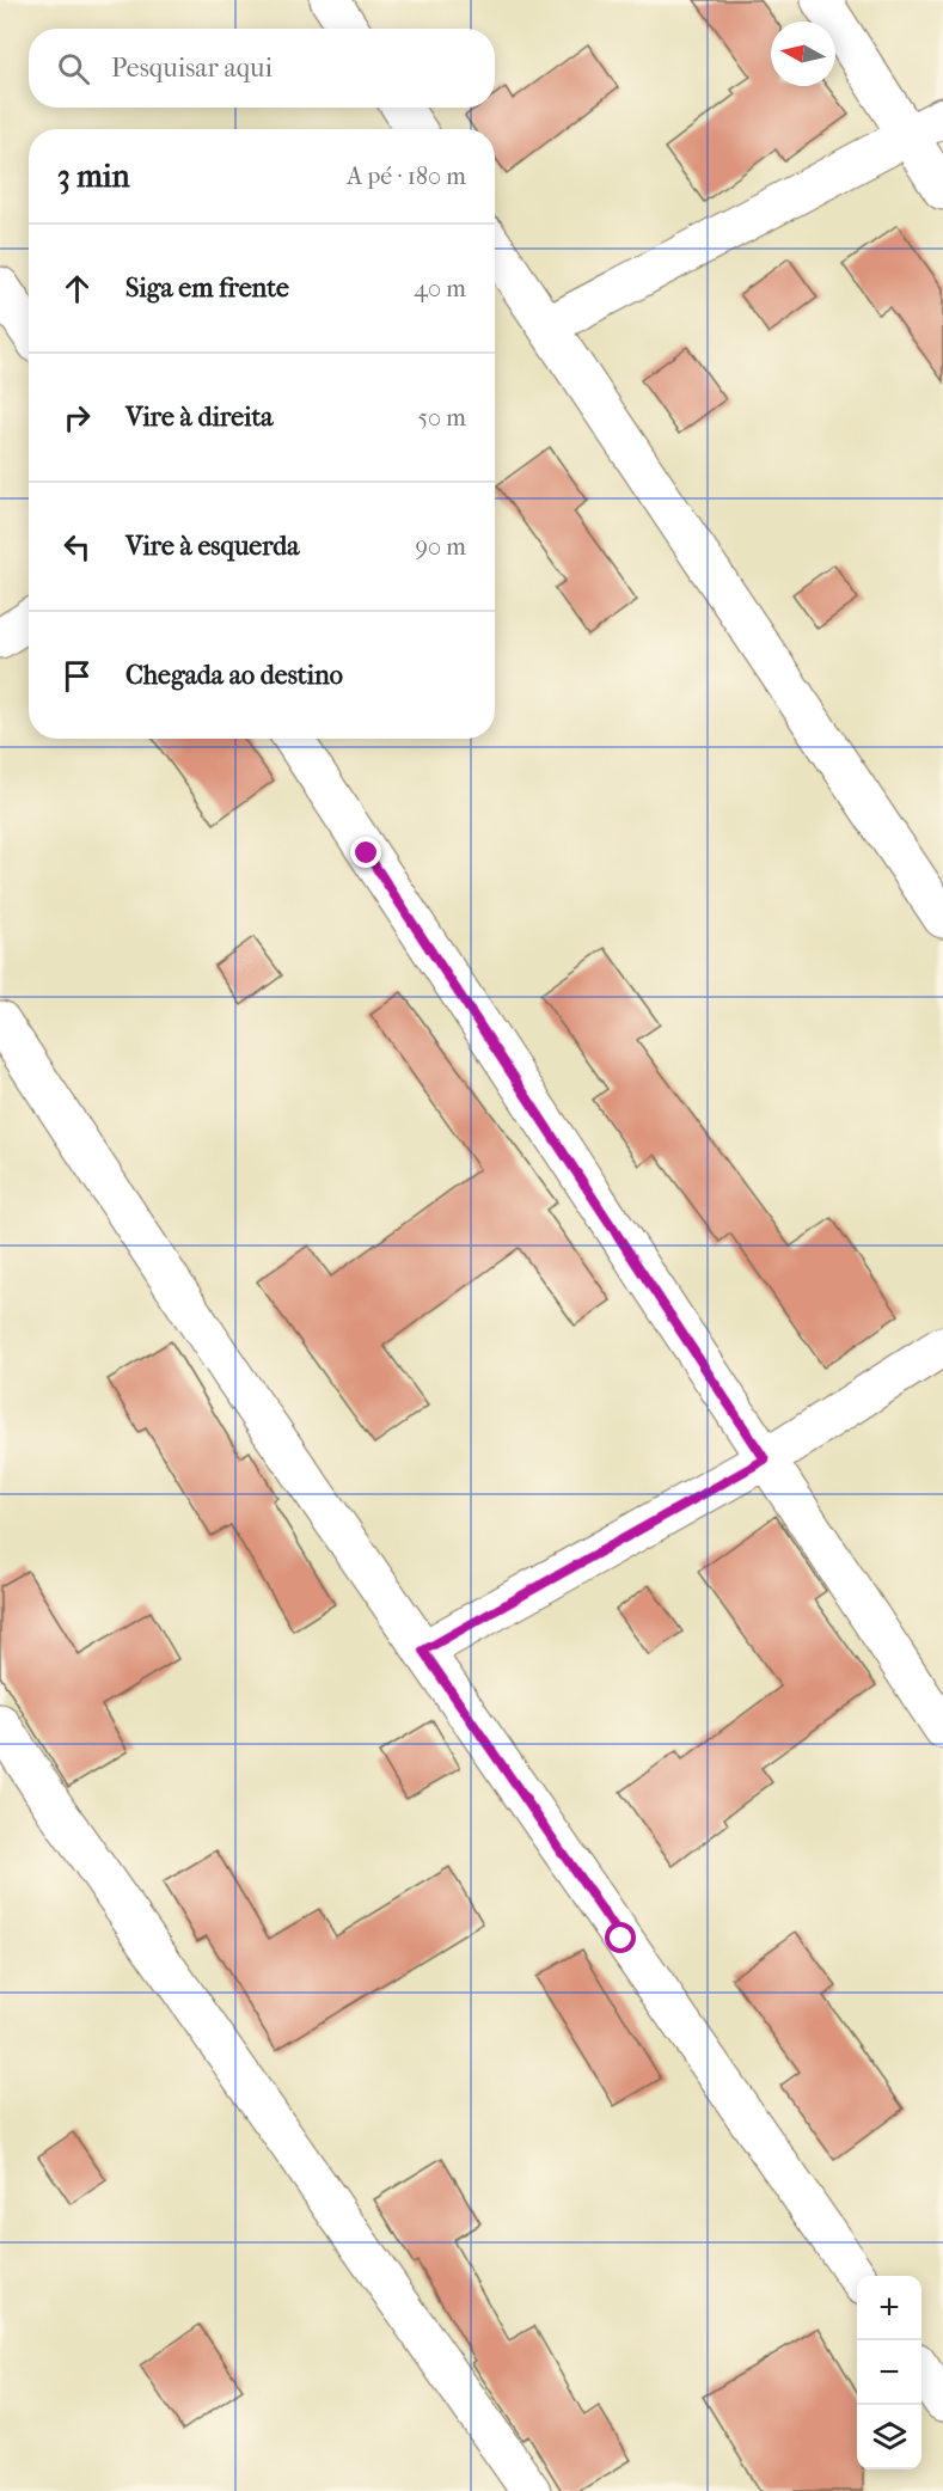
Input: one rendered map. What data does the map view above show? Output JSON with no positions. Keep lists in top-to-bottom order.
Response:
{
  "north": "left",
  "page": {
    "search": "Pesquisar aqui",
    "heading": ["3 min", "A pé · 180 m"],
    "list": [
      ["Siga em frente", "40 m"],
      ["Vire à direita", "50 m"],
      ["Vire à esquerda", "90 m"],
      "Chegada ao destino"
    ],
    "map_buttons": ["+", "−"]
  }
}
